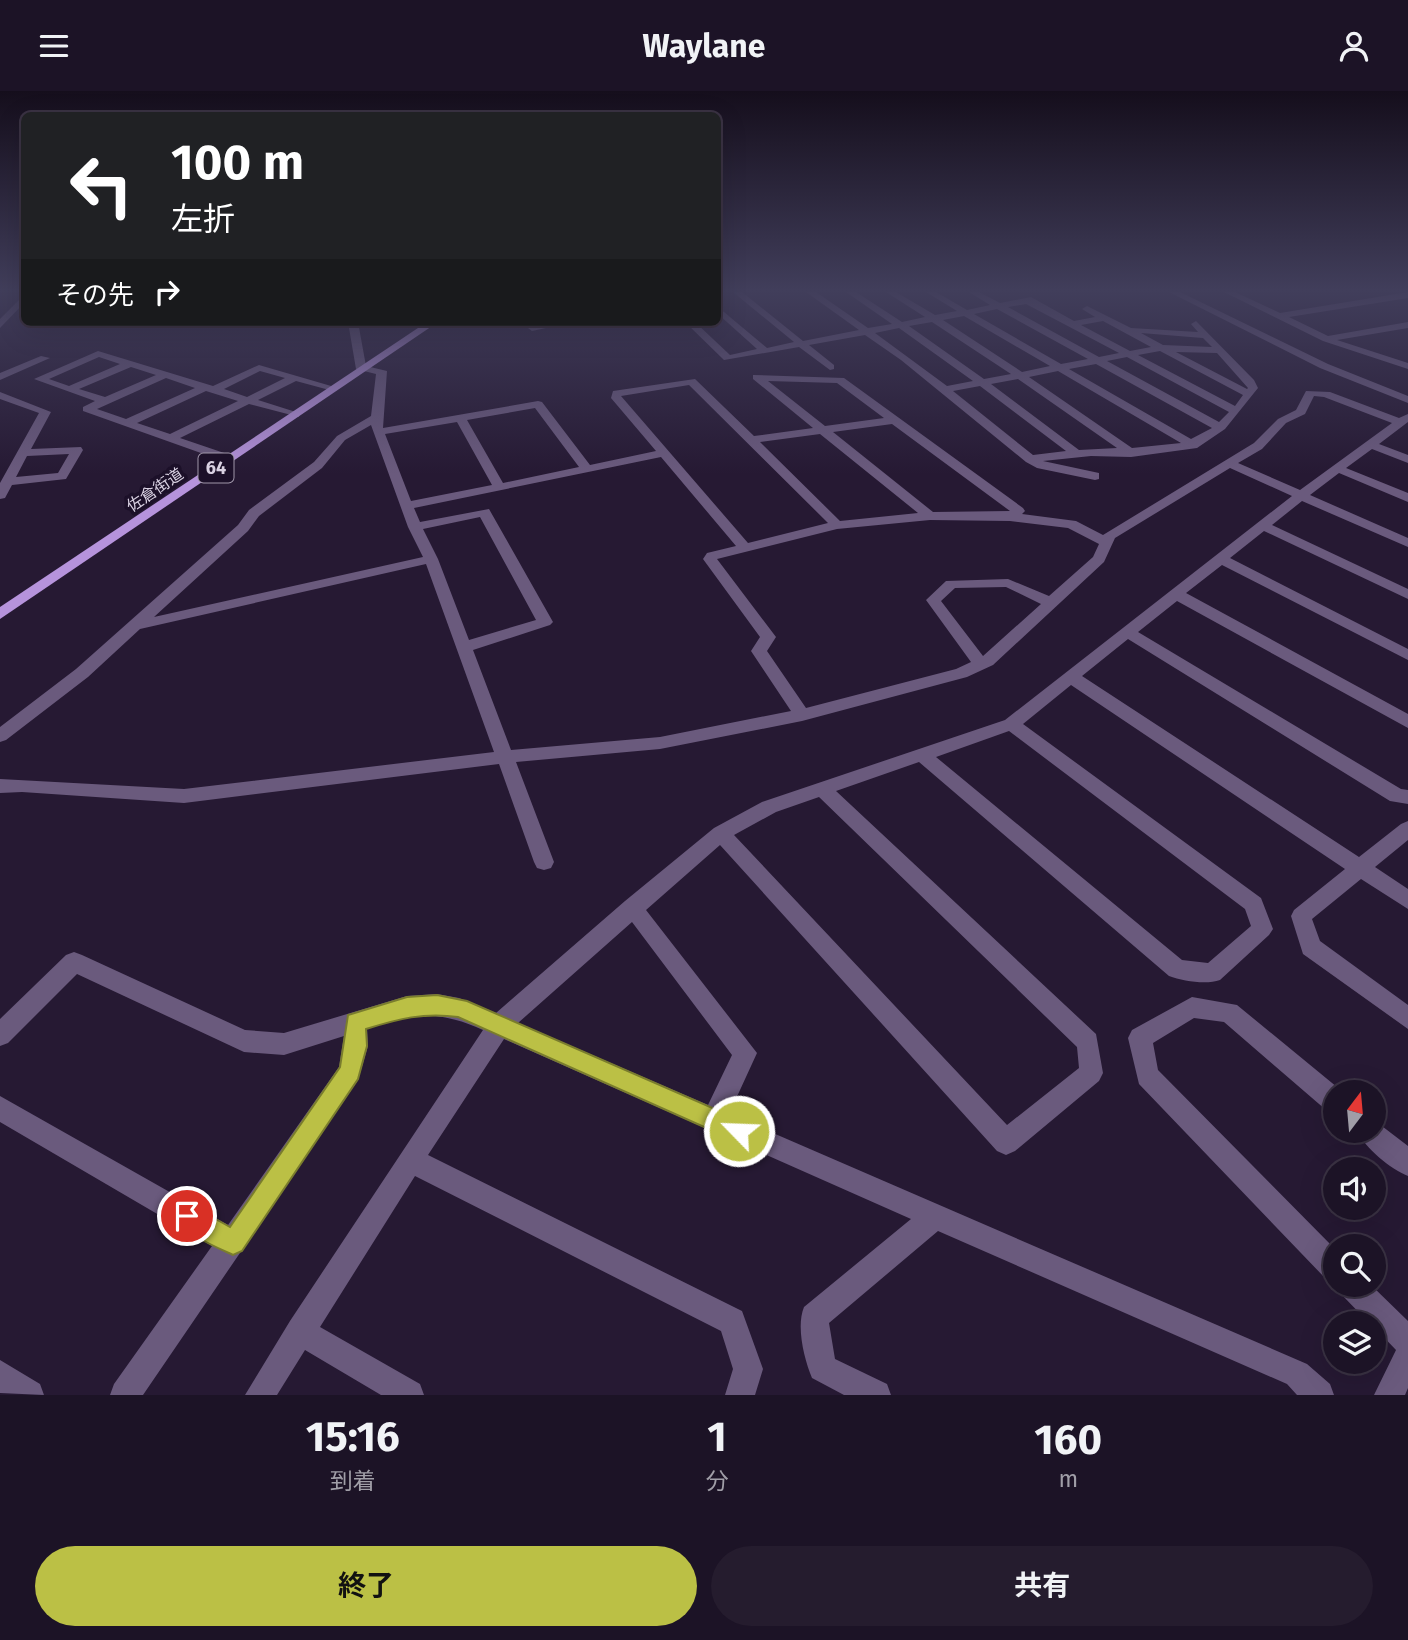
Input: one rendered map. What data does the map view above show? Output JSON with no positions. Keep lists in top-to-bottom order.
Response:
{
  "streets": {
    "main road": ["64", "佐倉街道"]
  },
  "north": "top",
  "page": {
    "header": "Waylane",
    "turn": ["100 m", "左折"],
    "then": "その先",
    "eta": [
      "15:16",
      "到着",
      "1",
      "分",
      "160",
      "m"
    ],
    "buttons": ["終了", "共有"]
  }
}
